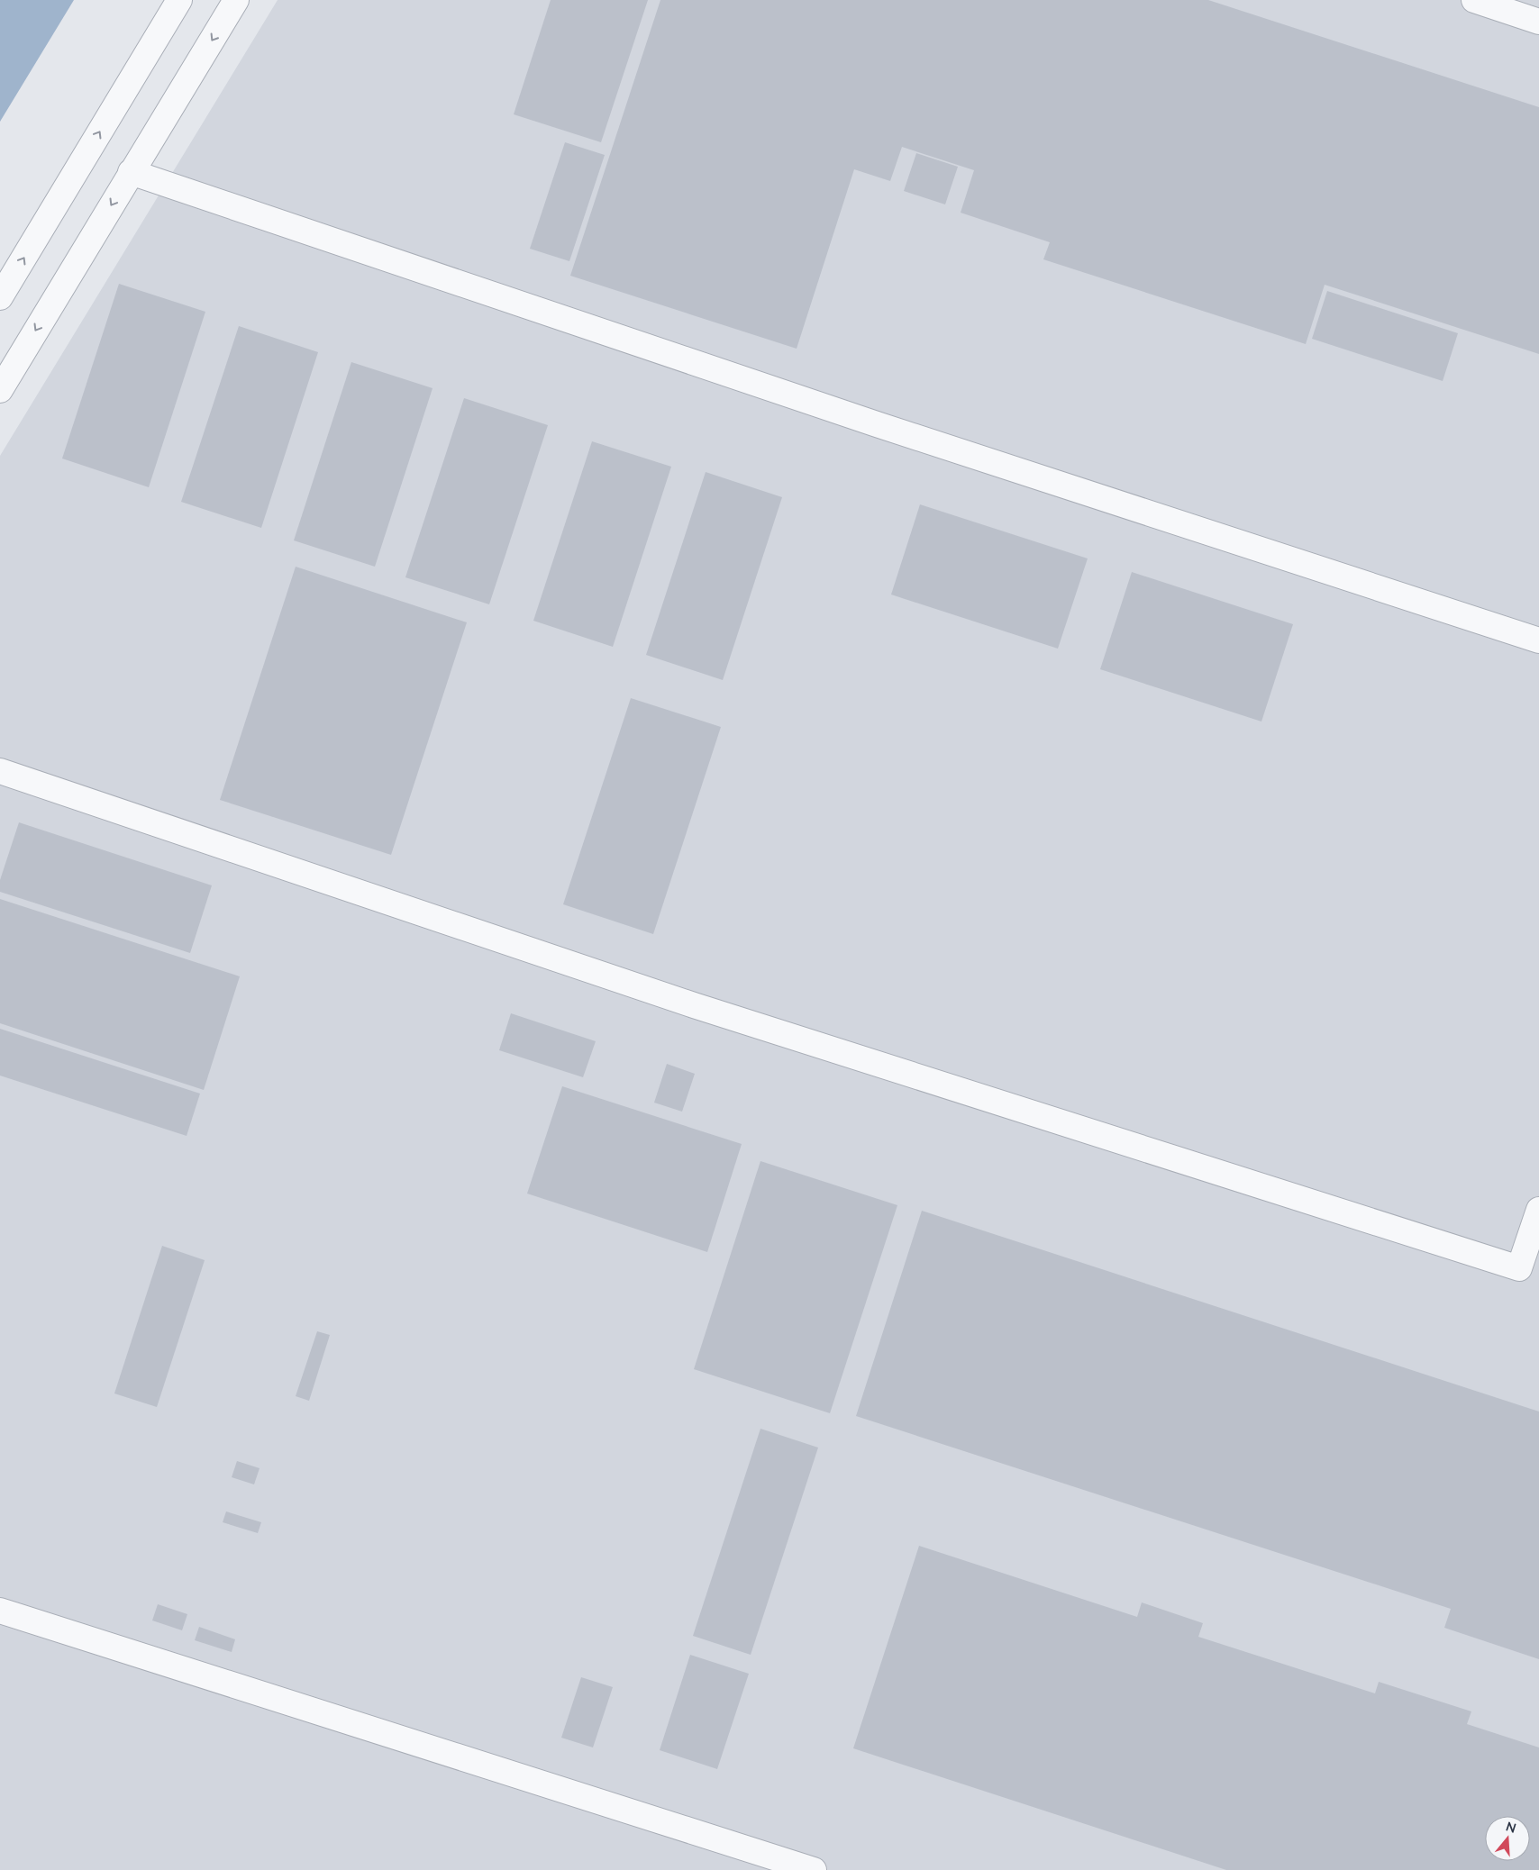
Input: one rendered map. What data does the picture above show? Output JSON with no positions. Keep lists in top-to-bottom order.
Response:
{
  "north": "top"
}
